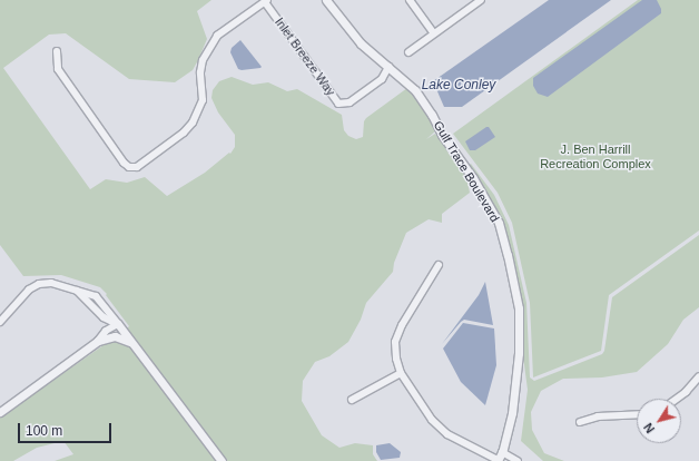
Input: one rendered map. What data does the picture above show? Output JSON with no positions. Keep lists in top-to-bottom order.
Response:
{
  "streets": {
    "street": ["Inlet Breeze Way", "Gulf Trace Boulevard"]
  },
  "crossings": [
    ["Inlet Breeze Way", "Gulf Trace Boulevard"]
  ],
  "water": ["Lake Conley"],
  "parks": ["J. Ben Harrill Recreation Complex"],
  "scale_bar": "100 m",
  "north": "bottom left"
}
